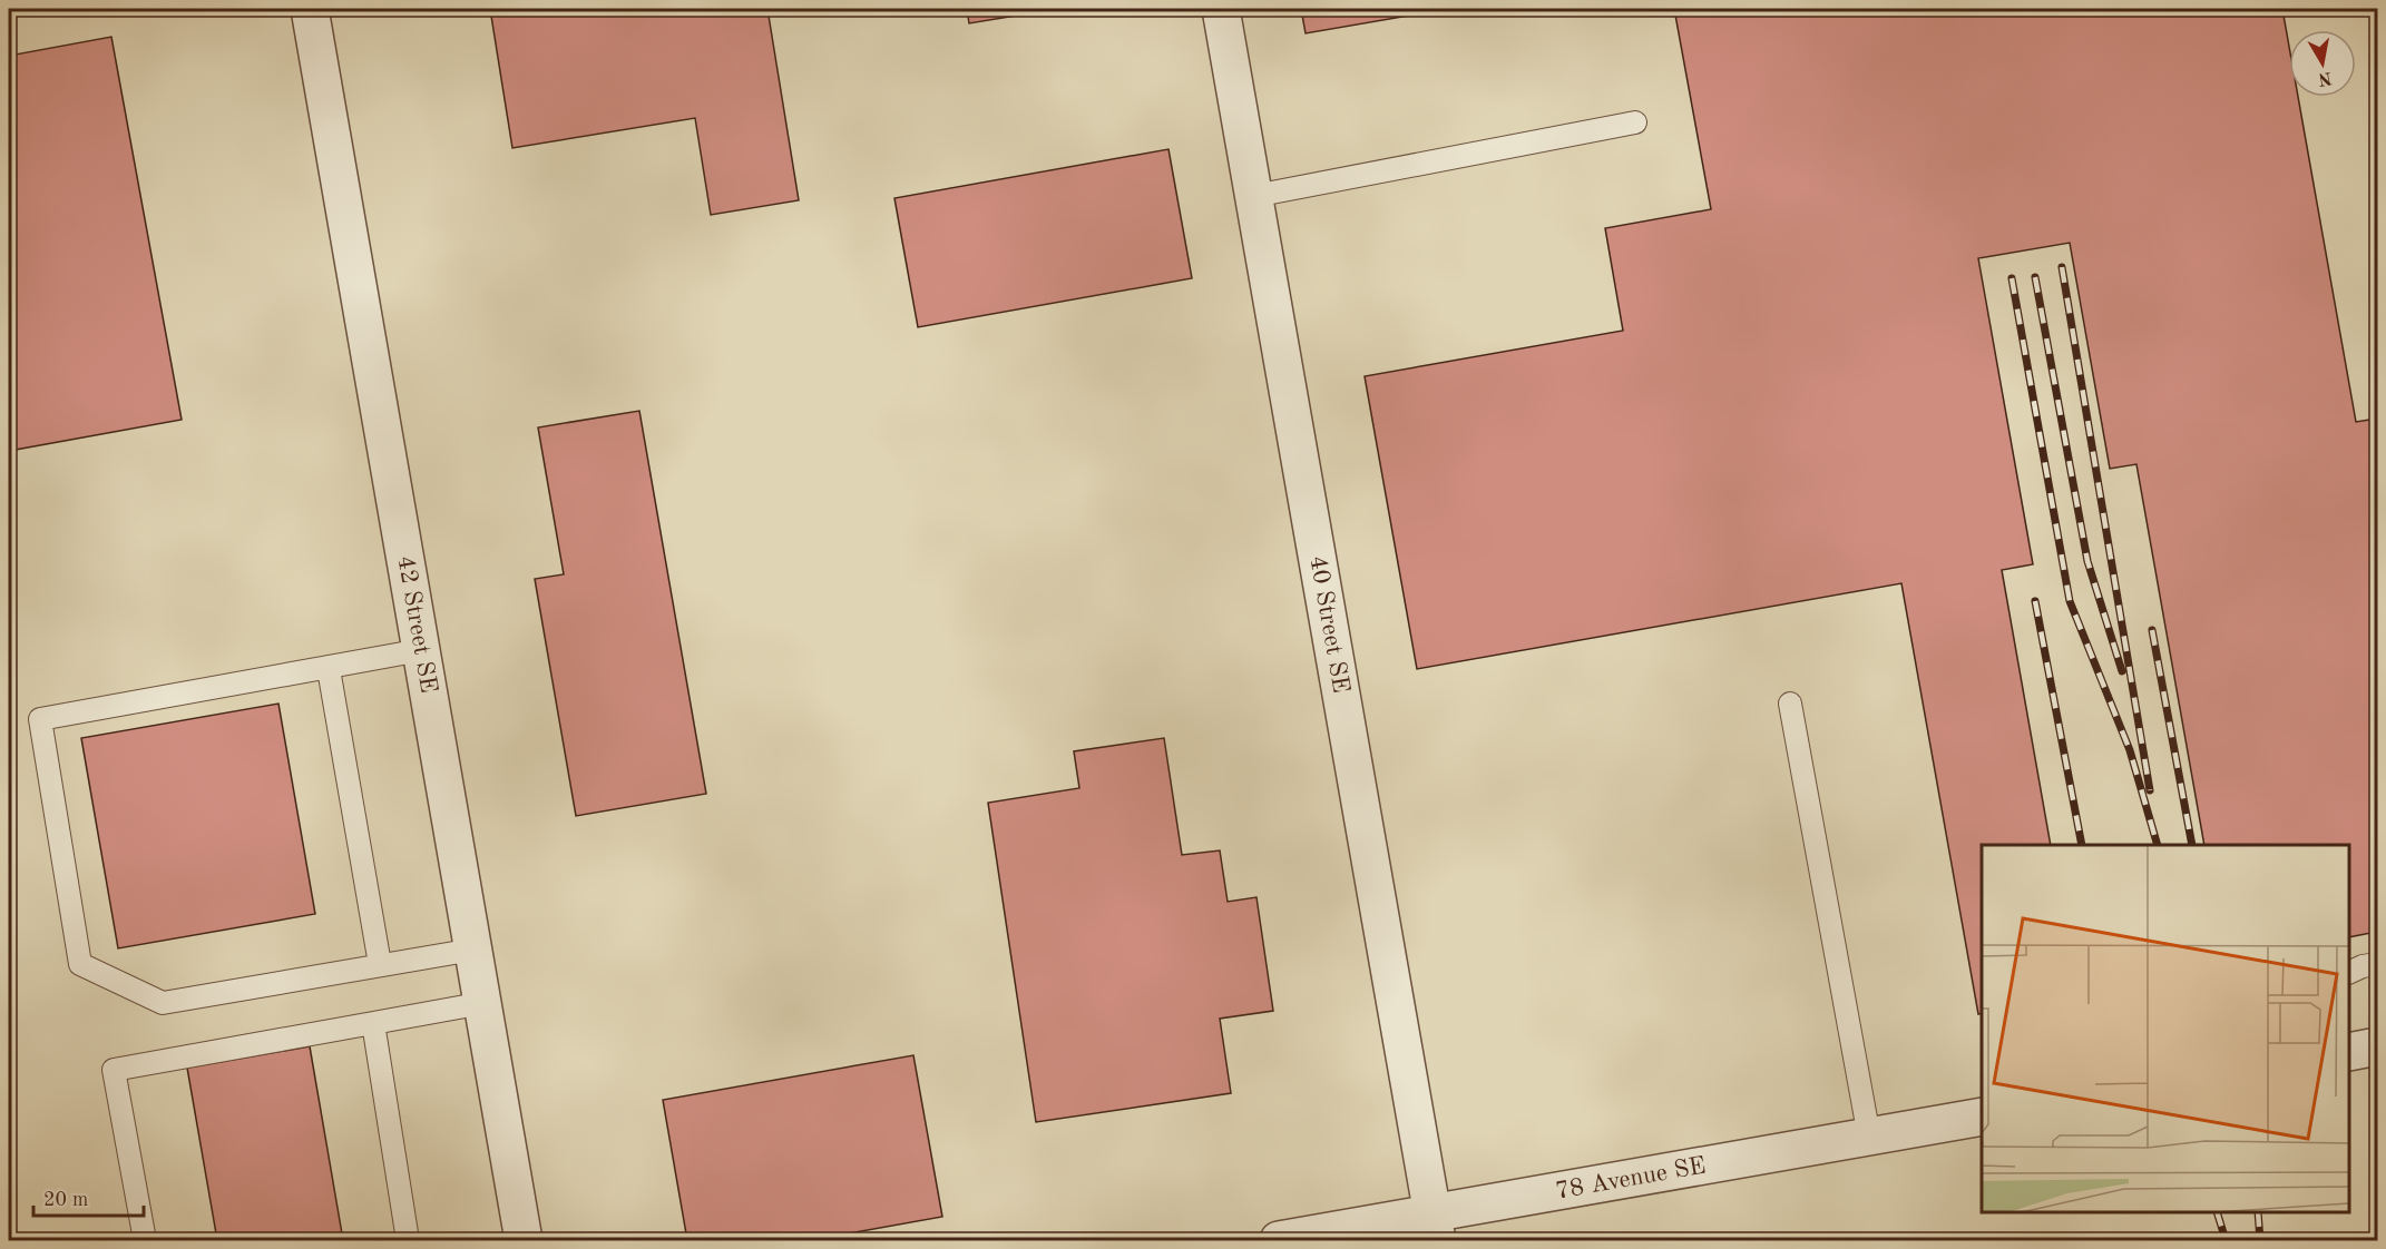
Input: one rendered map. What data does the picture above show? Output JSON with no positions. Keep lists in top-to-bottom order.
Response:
{
  "streets": {
    "street": ["42 Street SE", "40 Street SE", "78 Avenue SE"]
  },
  "crossings": [
    ["40 Street SE", "78 Avenue SE"]
  ],
  "scale_bar": "20 m",
  "north": "bottom"
}
